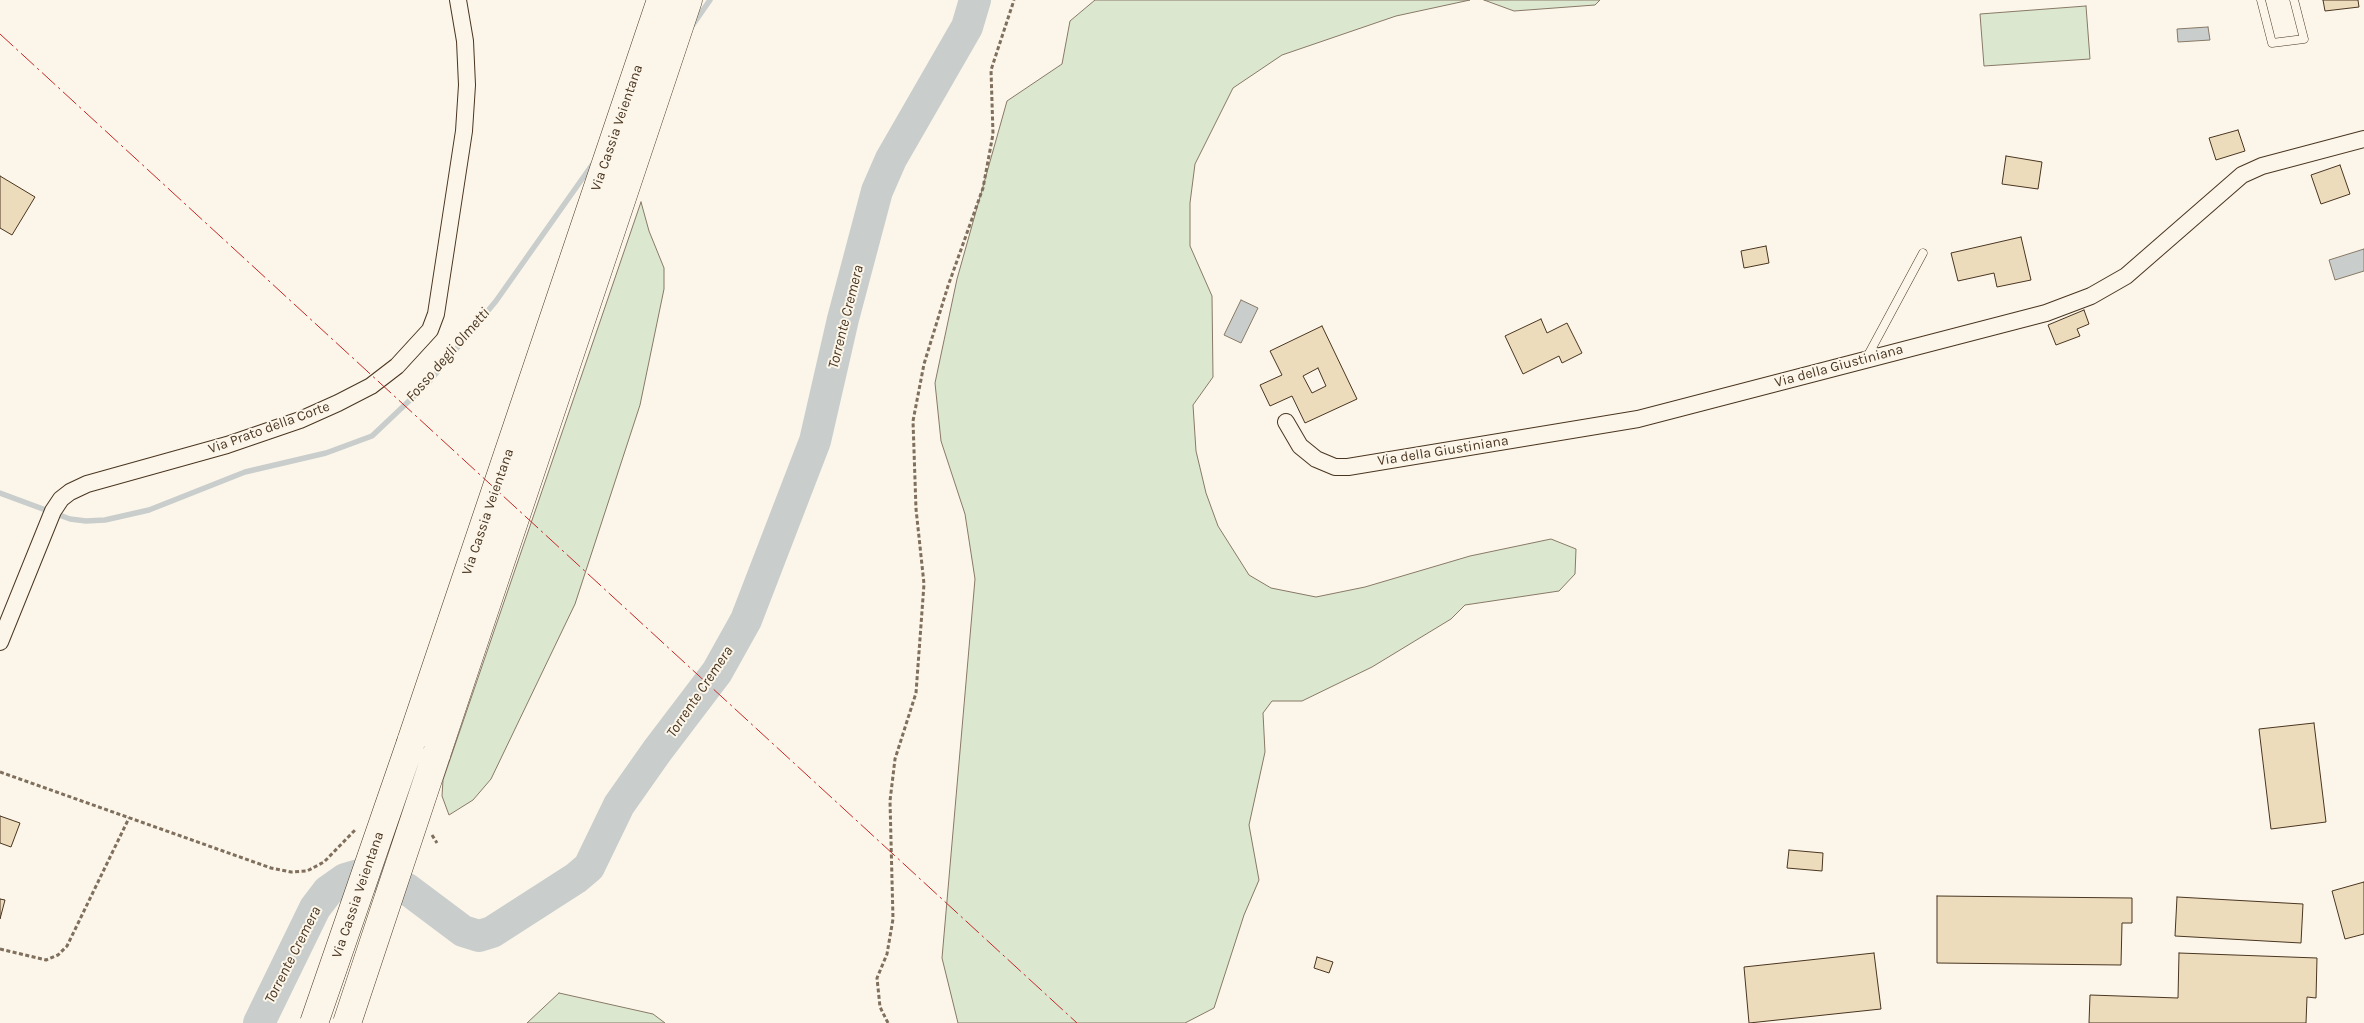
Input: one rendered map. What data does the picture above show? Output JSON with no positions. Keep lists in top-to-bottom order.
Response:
{
  "streets": {
    "highway": ["Via Cassia Veientana"],
    "street": ["Via della Giustiniana", "Via Prato della Corte"]
  },
  "water": ["Torrente Cremera", "Fosso degli Olmetti"]
}
